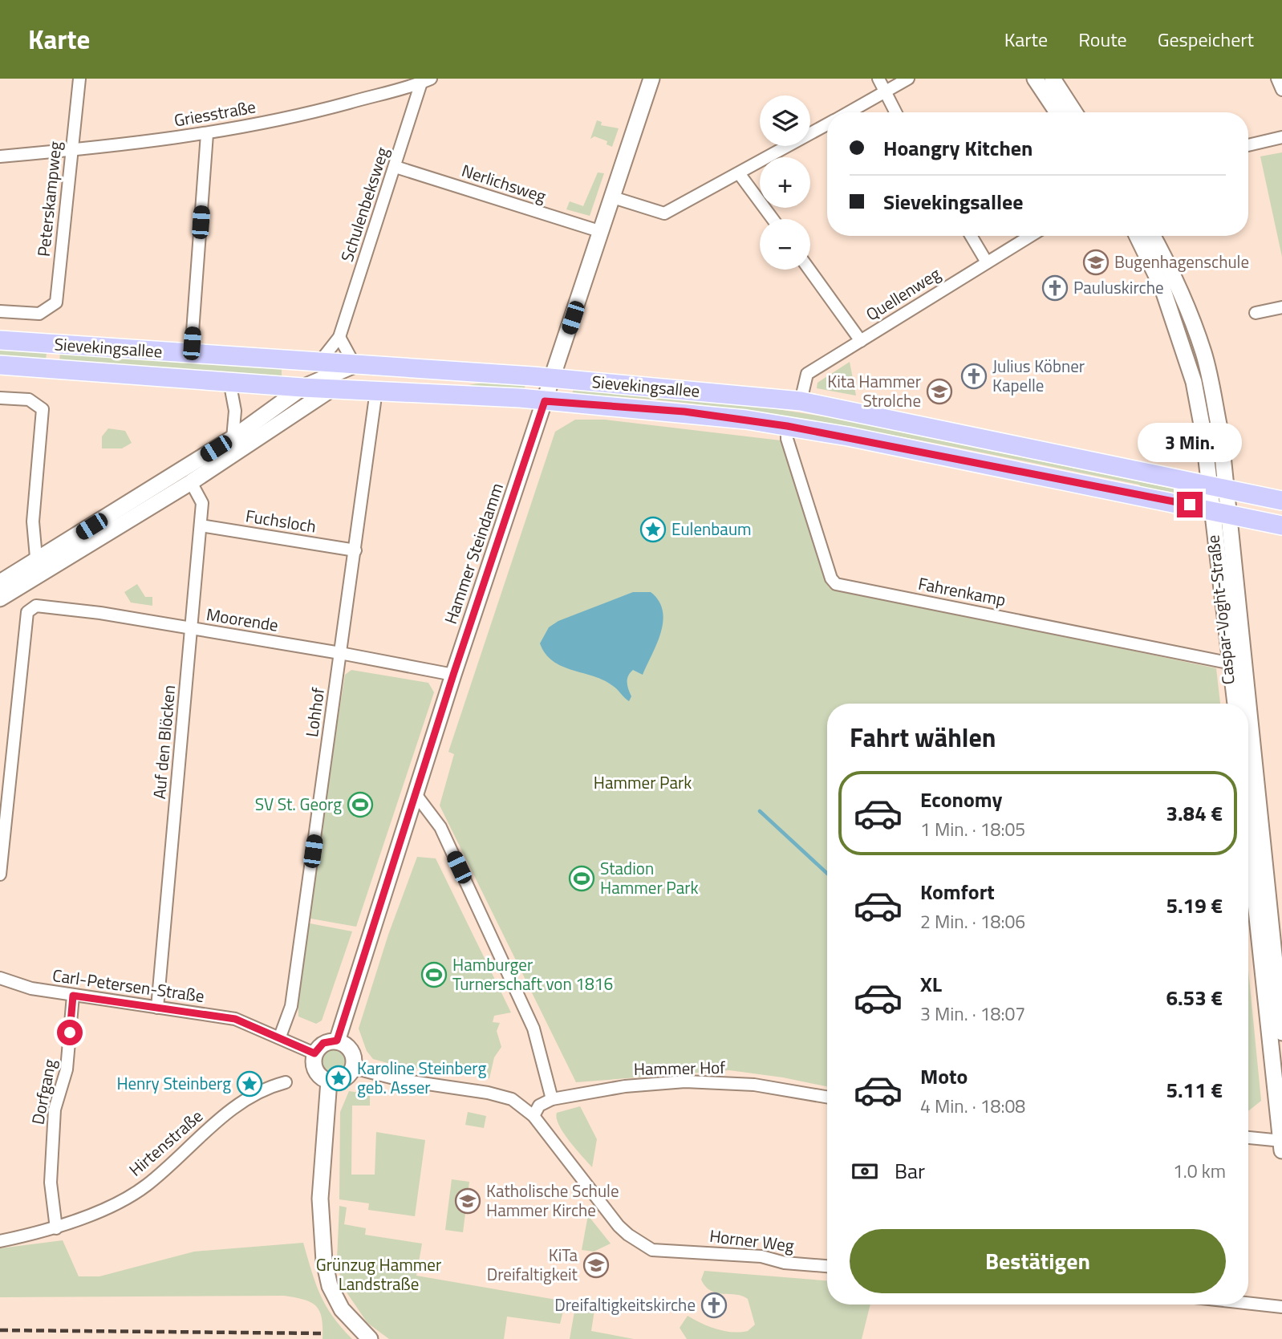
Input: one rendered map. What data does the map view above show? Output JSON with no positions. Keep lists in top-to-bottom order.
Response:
{
  "streets": {
    "main road": ["Sievekingsallee"],
    "street": [
      "Griesstraße",
      "Nerlichsweg",
      "Peterskampweg",
      "Schulenbeksweg",
      "Quellenweg",
      "Fuchsloch",
      "Hammer Steindamm",
      "Fahrenkamp",
      "Caspar-Voght-Straße",
      "Moorende",
      "Lohhof",
      "Auf den Blöcken",
      "Carl-Petersen-Straße",
      "Hammer Hof",
      "Dorfgang",
      "Hirtenstraße",
      "Horner Weg"
    ]
  },
  "crossings": [
    ["Griesstraße", "Peterskampweg"],
    ["Griesstraße", "Schulenbeksweg"],
    ["Nerlichsweg", "Schulenbeksweg"],
    ["Nerlichsweg", "Hammer Steindamm"],
    ["Schulenbeksweg", "Sievekingsallee"],
    ["Quellenweg", "Sievekingsallee"],
    ["Sievekingsallee", "Hammer Steindamm"],
    ["Sievekingsallee", "Fahrenkamp"],
    ["Sievekingsallee", "Caspar-Voght-Straße"],
    ["Sievekingsallee", "Lohhof"],
    ["Fuchsloch", "Lohhof"],
    ["Fuchsloch", "Auf den Blöcken"],
    ["Hammer Steindamm", "Moorende"],
    ["Hammer Steindamm", "Carl-Petersen-Straße"],
    ["Hammer Steindamm", "Horner Weg"],
    ["Fahrenkamp", "Caspar-Voght-Straße"],
    ["Moorende", "Lohhof"],
    ["Moorende", "Auf den Blöcken"],
    ["Lohhof", "Carl-Petersen-Straße"],
    ["Auf den Blöcken", "Carl-Petersen-Straße"],
    ["Carl-Petersen-Straße", "Dorfgang"],
    ["Carl-Petersen-Straße", "Horner Weg"],
    ["Dorfgang", "Hirtenstraße"]
  ],
  "parks": ["Hammer Park", "Grünzug Hammer Landstraße"],
  "places": {
    "school or university": [
      "Bugenhagenschule",
      "Kita Hammer Strolche",
      "Katholische Schule Hammer Kirche",
      "KiTa Dreifaltigkeit"
    ],
    "church": ["Pauluskirche", "Julius Köbner Kapelle", "Dreifaltigkeitskirche"],
    "place": ["Eulenbaum", "Karoline Steinberg geb. Asser", "Henry Steinberg"],
    "sports": ["SV St. Georg", "Stadion Hammer Park", "Hamburger Turnerschaft von 1816"]
  },
  "page": {
    "header": "Karte",
    "nav": ["Karte", "Route", "Gespeichert"],
    "map_buttons": ["+", "−"],
    "banner": ["Hoangry Kitchen", "Sievekingsallee"],
    "bubble": "3 Min.",
    "heading": "Fahrt wählen",
    "list": [
      {
        "name": "Economy",
        "note": "1 Min. · 18:05",
        "value": "3.84 €"
      },
      {
        "name": "Komfort",
        "note": "2 Min. · 18:06",
        "value": "5.19 €"
      },
      {
        "name": "XL",
        "note": "3 Min. · 18:07",
        "value": "6.53 €"
      },
      {
        "name": "Moto",
        "note": "4 Min. · 18:08",
        "value": "5.11 €"
      }
    ],
    "pay": ["Bar", "1.0 km"],
    "buttons": "Bestätigen"
  }
}
